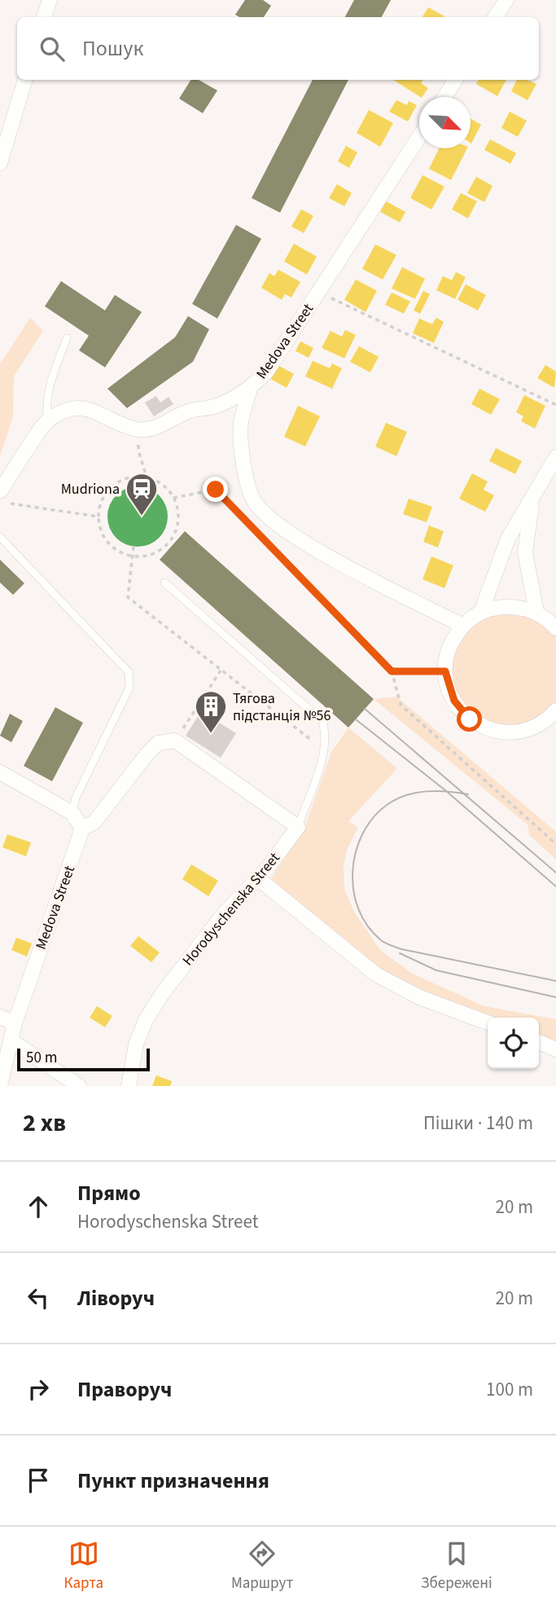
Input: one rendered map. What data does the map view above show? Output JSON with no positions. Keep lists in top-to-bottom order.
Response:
{
  "streets": {
    "street": ["Medova Street", "Horodyschenska Street"]
  },
  "places": {
    "station": ["Mudriona"],
    "building": ["Тягова підстанція №56"]
  },
  "scale_bar": "50 m",
  "north": "bottom right",
  "page": {
    "search": "Пошук",
    "scale": "50 m",
    "heading": ["2 хв", "Пішки · 140 m"],
    "list": [
      ["Прямо", "Horodyschenska Street", "20 m"],
      ["Ліворуч", "20 m"],
      ["Праворуч", "100 m"],
      "Пункт призначення"
    ],
    "nav": ["Карта", "Маршрут", "Збережені"]
  }
}
